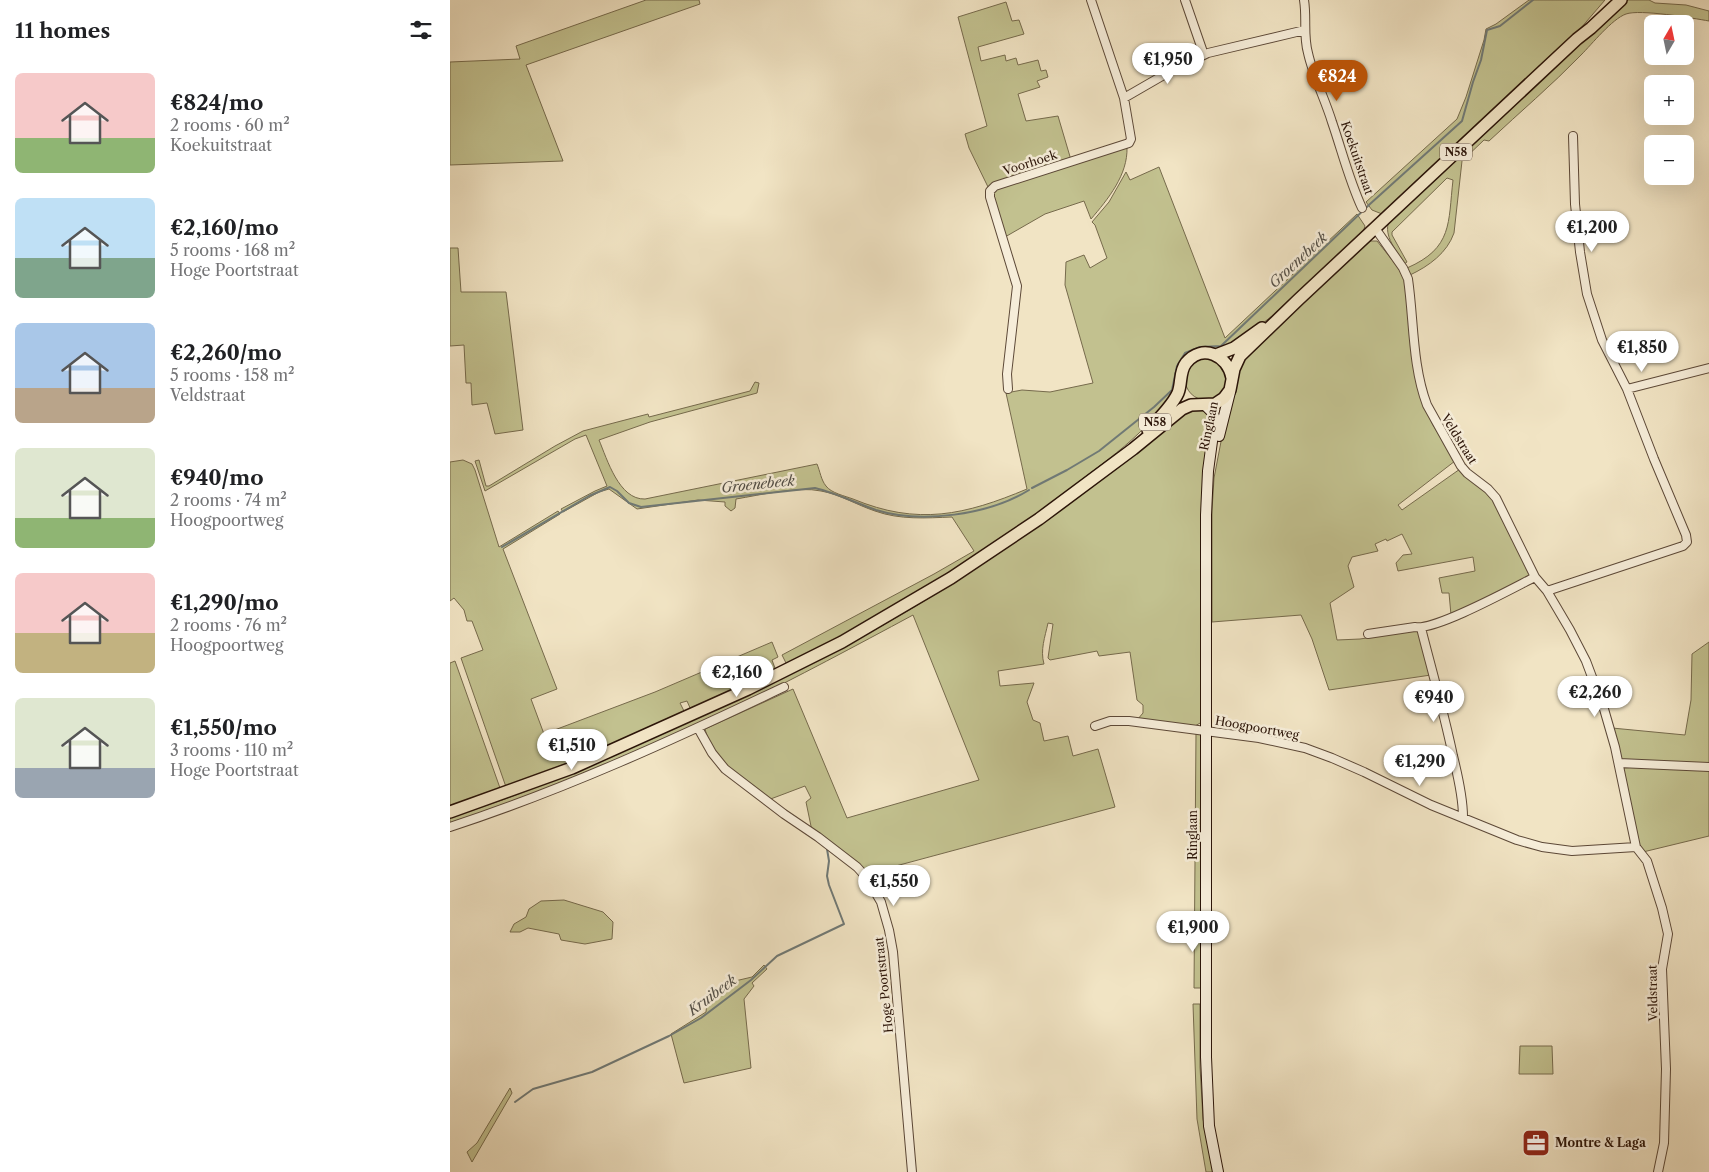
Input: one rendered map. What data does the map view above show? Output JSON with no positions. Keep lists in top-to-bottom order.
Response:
{
  "streets": {
    "main road": ["N58", "Ringlaan"],
    "street": [
      "Koekuitstraat",
      "Voorhoek",
      "Veldstraat",
      "Hoogpoortweg",
      "Hoge Poortstraat"
    ]
  },
  "crossings": [
    ["N58", "Ringlaan"],
    ["N58", "Veldstraat"],
    ["Ringlaan", "Hoogpoortweg"],
    ["Veldstraat", "Hoogpoortweg"]
  ],
  "water": ["Groenebeek", "Kruibeek"],
  "places": {
    "office": ["Montre & Laga"]
  },
  "north": "top",
  "page": {
    "heading": "11 homes",
    "map_buttons": ["+", "−"],
    "price": [
      "€1,950",
      "€824",
      "€1,200",
      "€1,850",
      "€2,160",
      "€2,260",
      "€940",
      "€1,510",
      "€1,290",
      "€1,550",
      "€1,900"
    ],
    "list": [
      {
        "name": "€824/mo",
        "note": "2 rooms · 60 m² · Koekuitstraat"
      },
      {
        "name": "€2,160/mo",
        "note": "5 rooms · 168 m² · Hoge Poortstraat"
      },
      {
        "name": "€2,260/mo",
        "note": "5 rooms · 158 m² · Veldstraat"
      },
      {
        "name": "€940/mo",
        "note": "2 rooms · 74 m² · Hoogpoortweg"
      },
      {
        "name": "€1,290/mo",
        "note": "2 rooms · 76 m² · Hoogpoortweg"
      },
      {
        "name": "€1,550/mo",
        "note": "3 rooms · 110 m² · Hoge Poortstraat"
      }
    ]
  }
}
